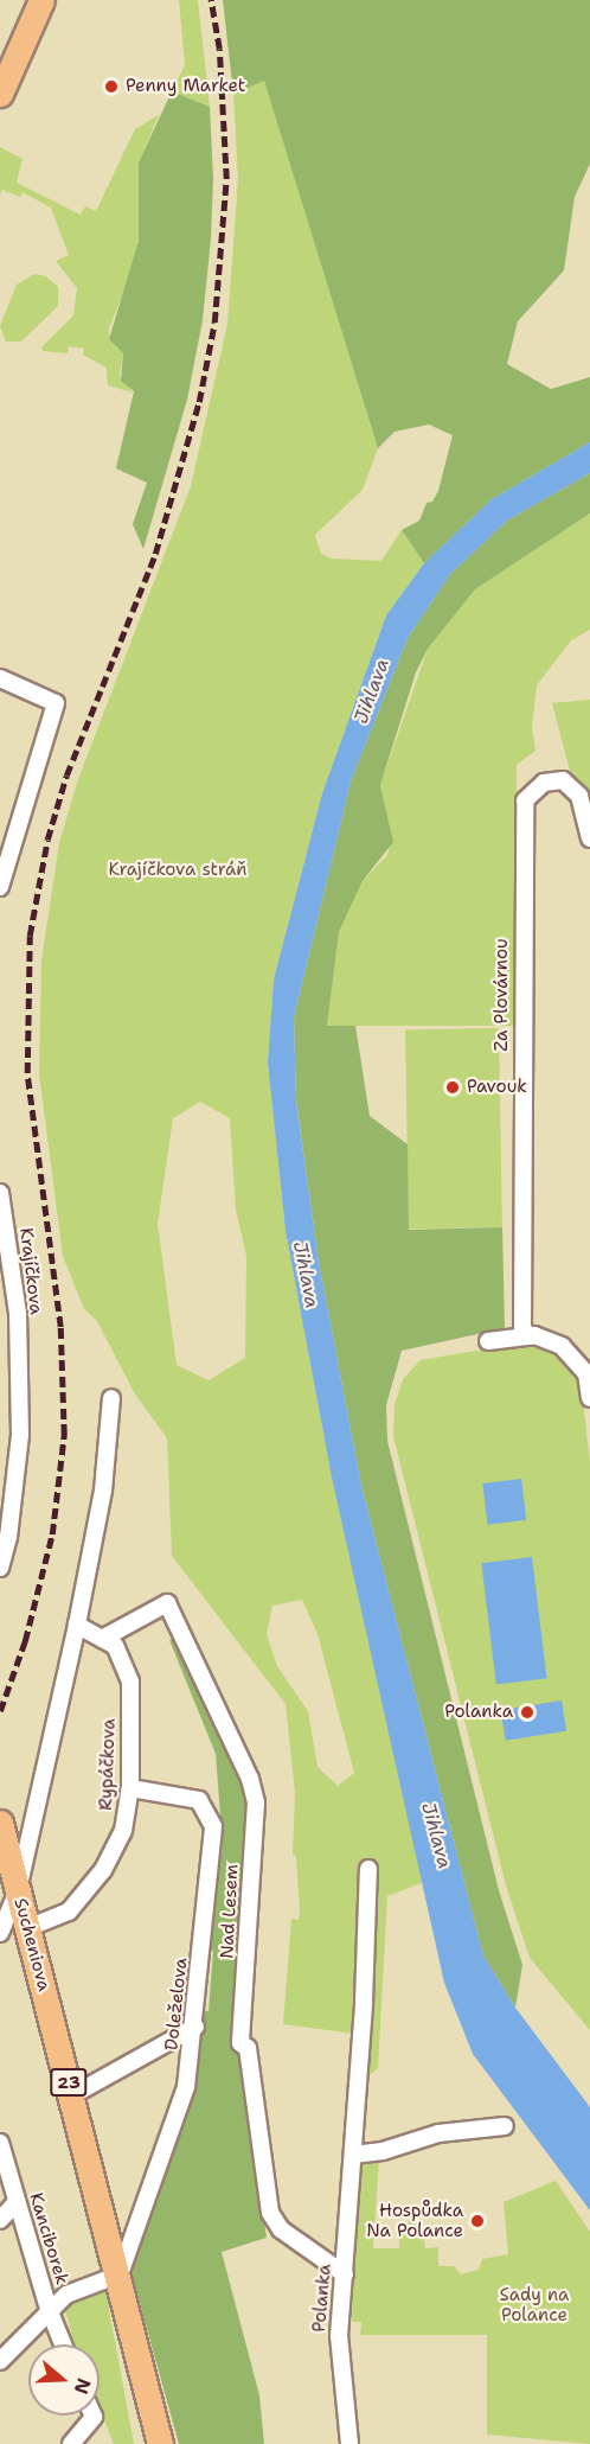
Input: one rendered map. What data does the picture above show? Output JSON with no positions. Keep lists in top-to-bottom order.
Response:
{
  "streets": {
    "main road": ["Sucheniova", "23"],
    "street": [
      "Za Plovárnou",
      "Krajíčkova",
      "Rypáčkova",
      "Nad Lesem",
      "Doleželova",
      "Kanciborek",
      "Polanka"
    ]
  },
  "crossings": [
    ["Rypáčkova", "Nad Lesem"],
    ["Rypáčkova", "Sucheniova"],
    ["Rypáčkova", "Doleželova"],
    ["Nad Lesem", "Polanka"],
    ["Sucheniova", "Doleželova"],
    ["Sucheniova", "23"],
    ["Sucheniova", "Kanciborek"],
    ["Doleželova", "Kanciborek"]
  ],
  "water": ["Jihlava"],
  "parks": ["Krajíčkova stráň", "Sady na Polance"],
  "places": [
    "Penny Market",
    "Pavouk",
    "Polanka",
    "Hospůdka Na Polance"
  ],
  "north": "right"
}
